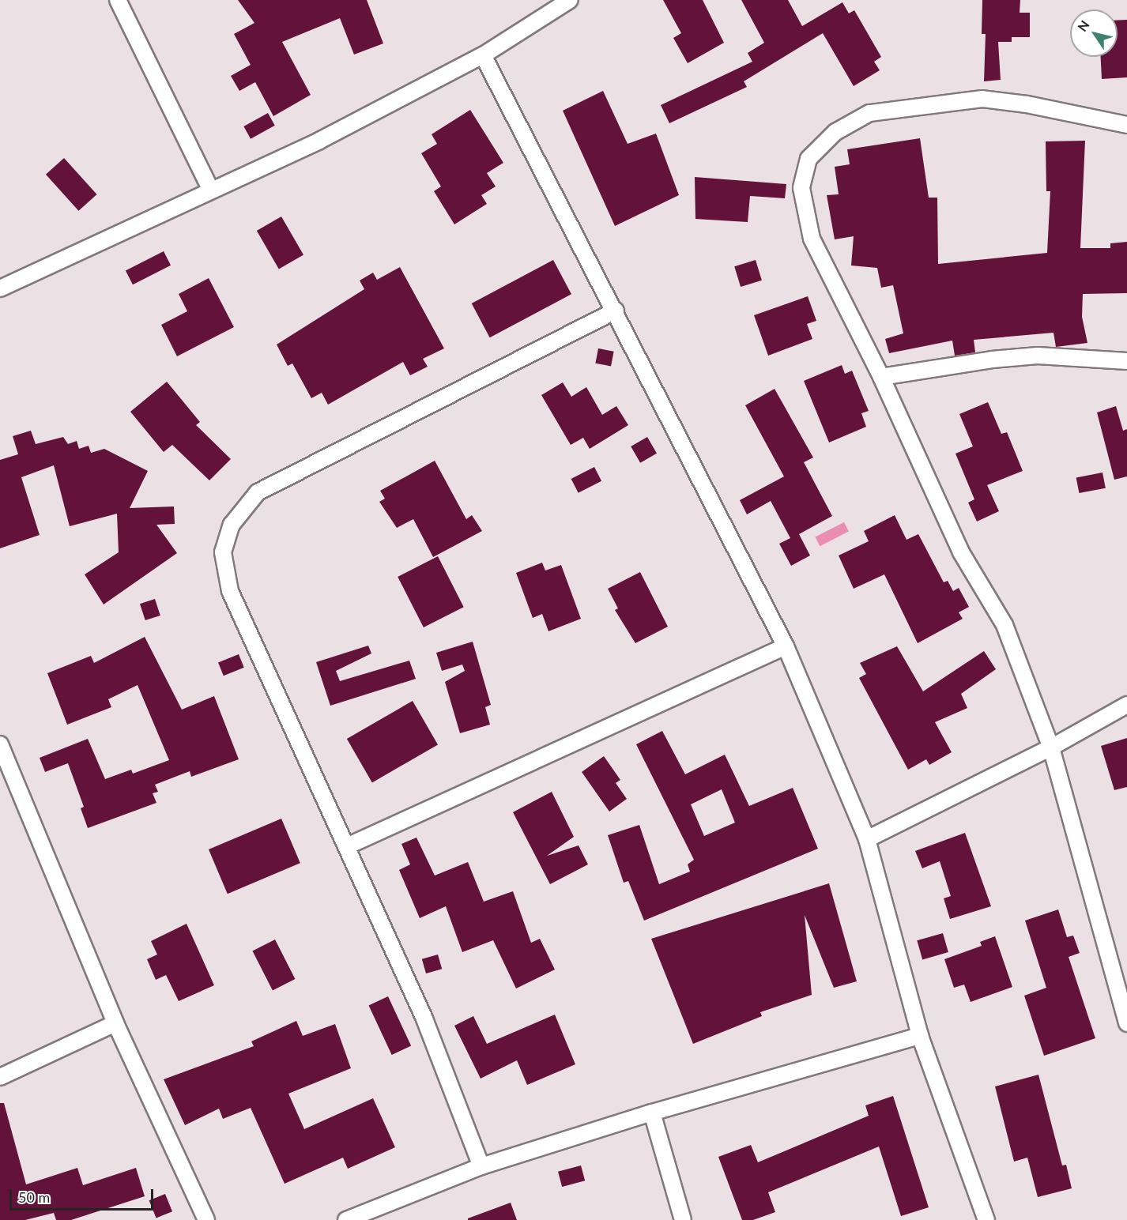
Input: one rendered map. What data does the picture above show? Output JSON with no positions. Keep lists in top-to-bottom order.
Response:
{
  "scale_bar": "50 m",
  "north": "top left"
}
